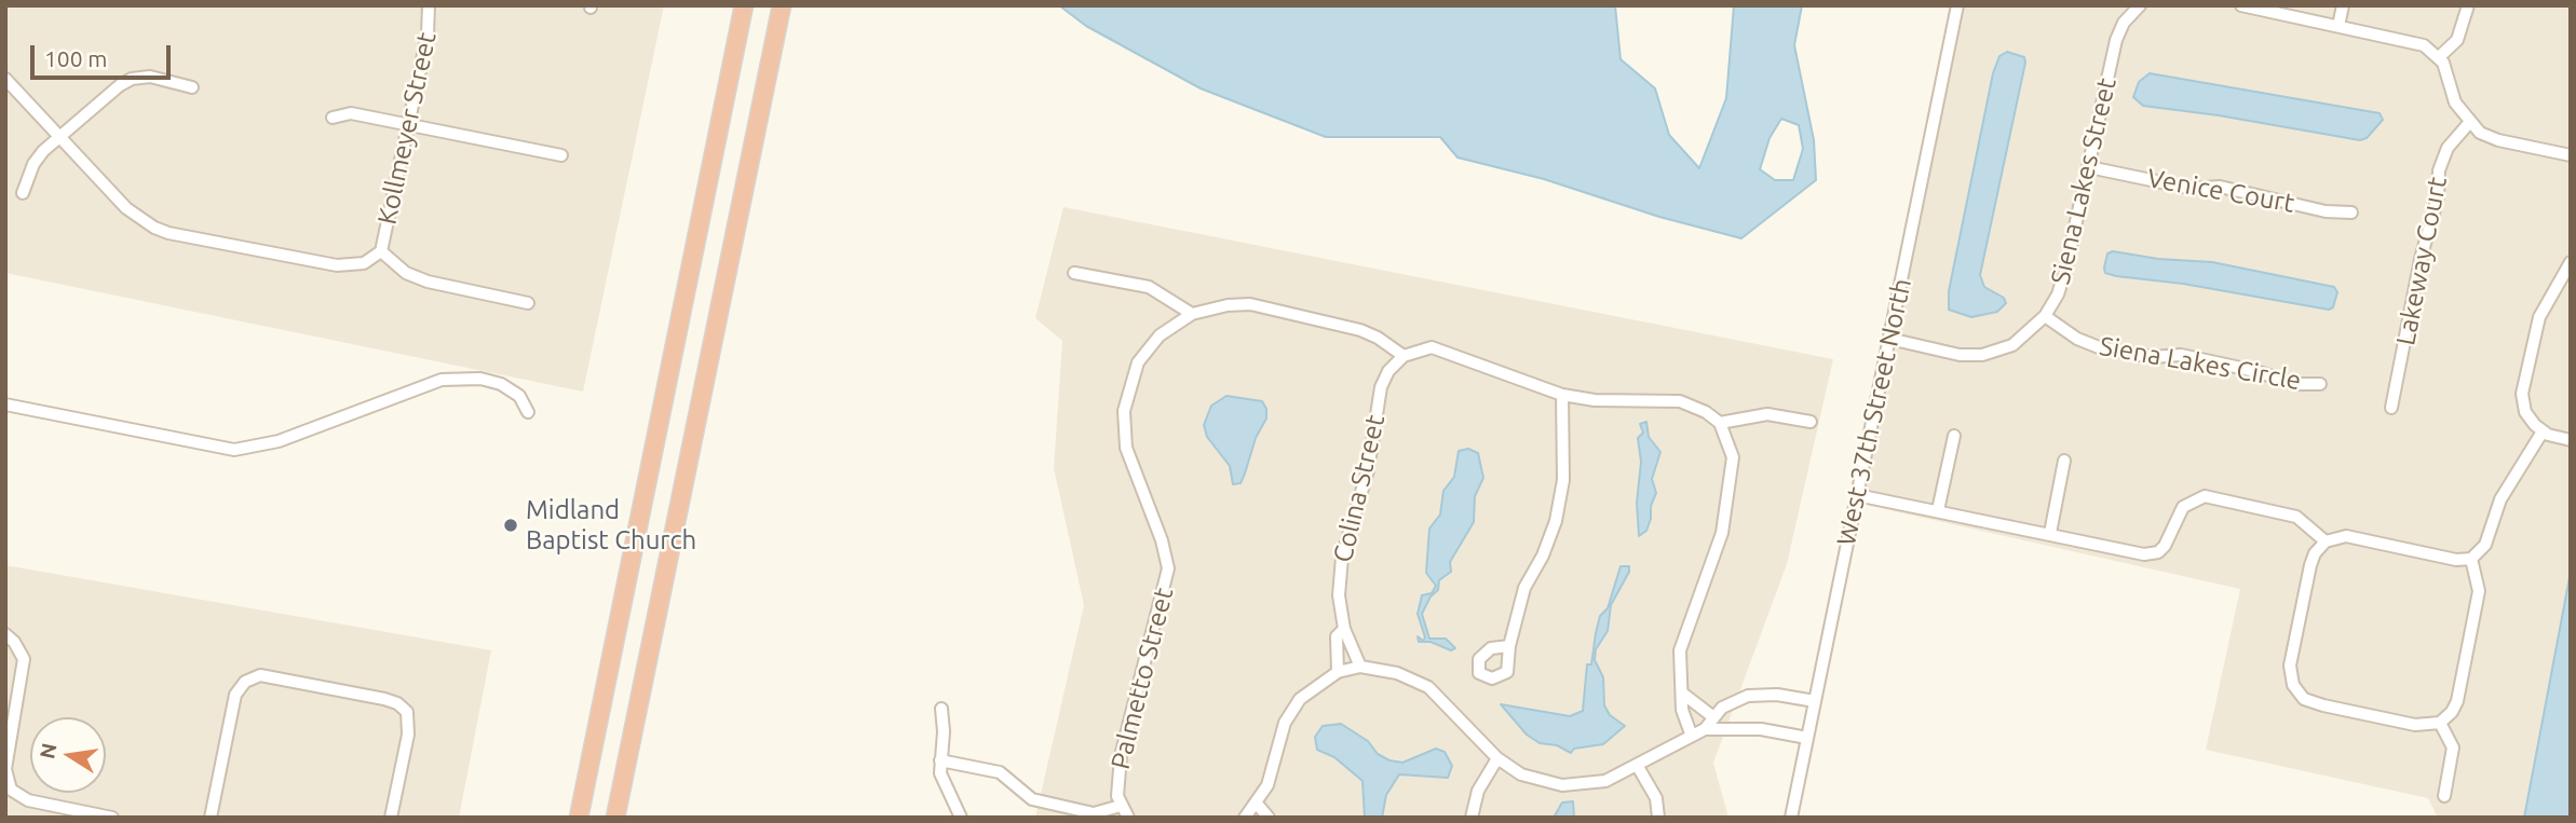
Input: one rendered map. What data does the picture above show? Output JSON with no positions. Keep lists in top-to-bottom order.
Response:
{
  "streets": {
    "street": [
      "Kollmeyer Street",
      "Siena Lakes Street",
      "Venice Court",
      "Lakeway Court",
      "Siena Lakes Circle",
      "West 37th Street North",
      "Colina Street",
      "Palmetto Street"
    ]
  },
  "crossings": [
    ["Siena Lakes Street", "Venice Court"],
    ["Siena Lakes Street", "Siena Lakes Circle"],
    ["Siena Lakes Street", "West 37th Street North"]
  ],
  "places": ["Midland Baptist Church"],
  "scale_bar": "100 m",
  "north": "left"
}
